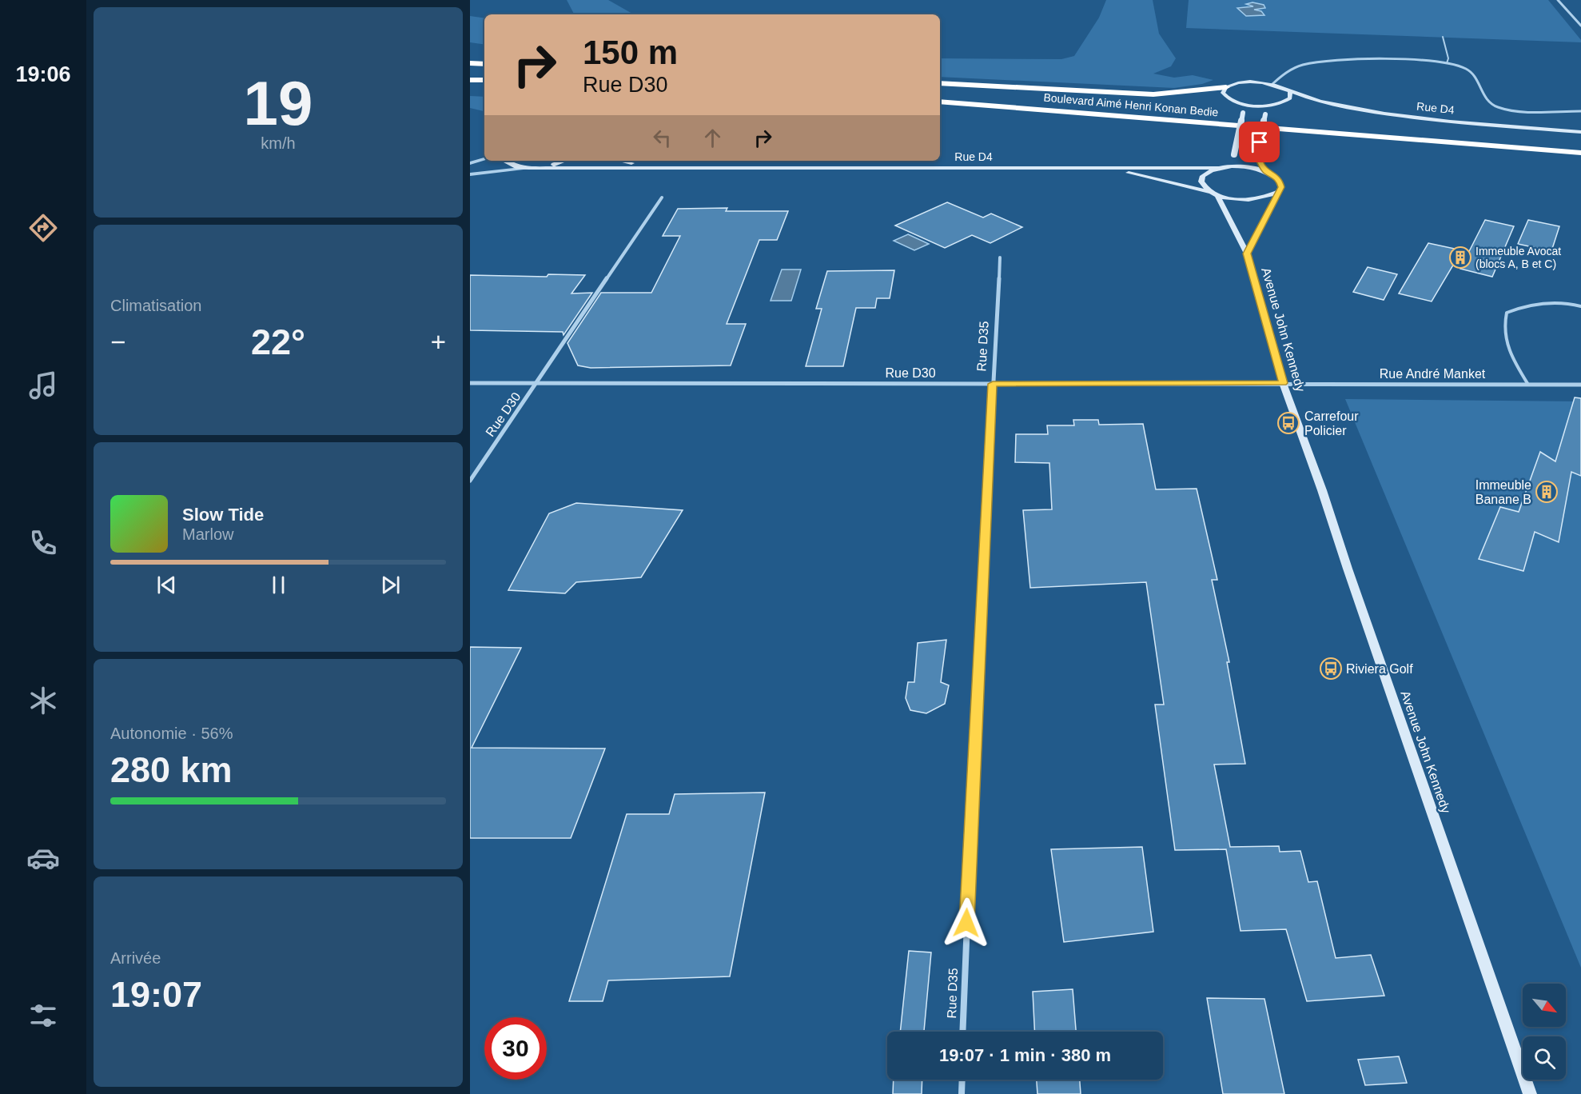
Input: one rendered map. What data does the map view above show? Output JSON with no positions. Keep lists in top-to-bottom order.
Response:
{
  "streets": {
    "highway": ["Boulevard Aimé Henri Konan Bedie"],
    "main road": ["Rue D4", "Avenue John Kennedy"],
    "street": ["Rue D35", "Rue D30", "Rue André Manket"]
  },
  "crossings": [
    ["Avenue John Kennedy", "Rue D30"],
    ["Avenue John Kennedy", "Rue André Manket"],
    ["Rue D35", "Rue D30"],
    ["Rue D30", "Rue André Manket"]
  ],
  "places": {
    "building": ["Immeuble Avocat (blocs A, B et C)", "Immeuble Banane B"],
    "bus stop": ["Carrefour Policier", "Riviera Golf"]
  },
  "north": "bottom right",
  "page": {
    "tabs": "19:06",
    "tile": [
      ["19", "km/h"],
      "Climatisation",
      ["Autonomie · 56%", "280 km"],
      ["Arrivée", "19:07"]
    ],
    "turn": ["150 m", "Rue D30"],
    "heat": ["−", "22°", "+"],
    "song": ["Slow Tide", "Marlow"],
    "limit": "30",
    "trip": "19:07 · 1 min · 380 m"
  }
}
